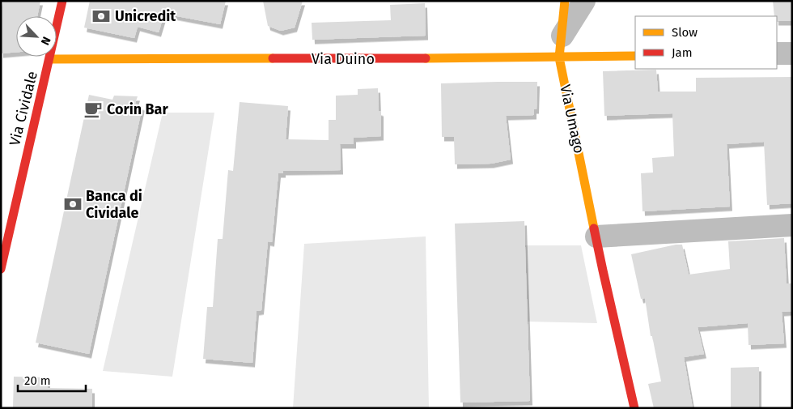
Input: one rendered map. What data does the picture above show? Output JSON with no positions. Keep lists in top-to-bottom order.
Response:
{
  "streets": {
    "street": ["Via Duino", "Via Cividale", "Via Umago"]
  },
  "crossings": [
    ["Via Duino", "Via Cividale"],
    ["Via Duino", "Via Umago"]
  ],
  "places": {
    "bank": ["Unicredit", "Banca di Cividale"],
    "cafe": ["Corin Bar"]
  },
  "legend": ["Slow", "Jam"],
  "scale_bar": "20 m",
  "north": "bottom right"
}
